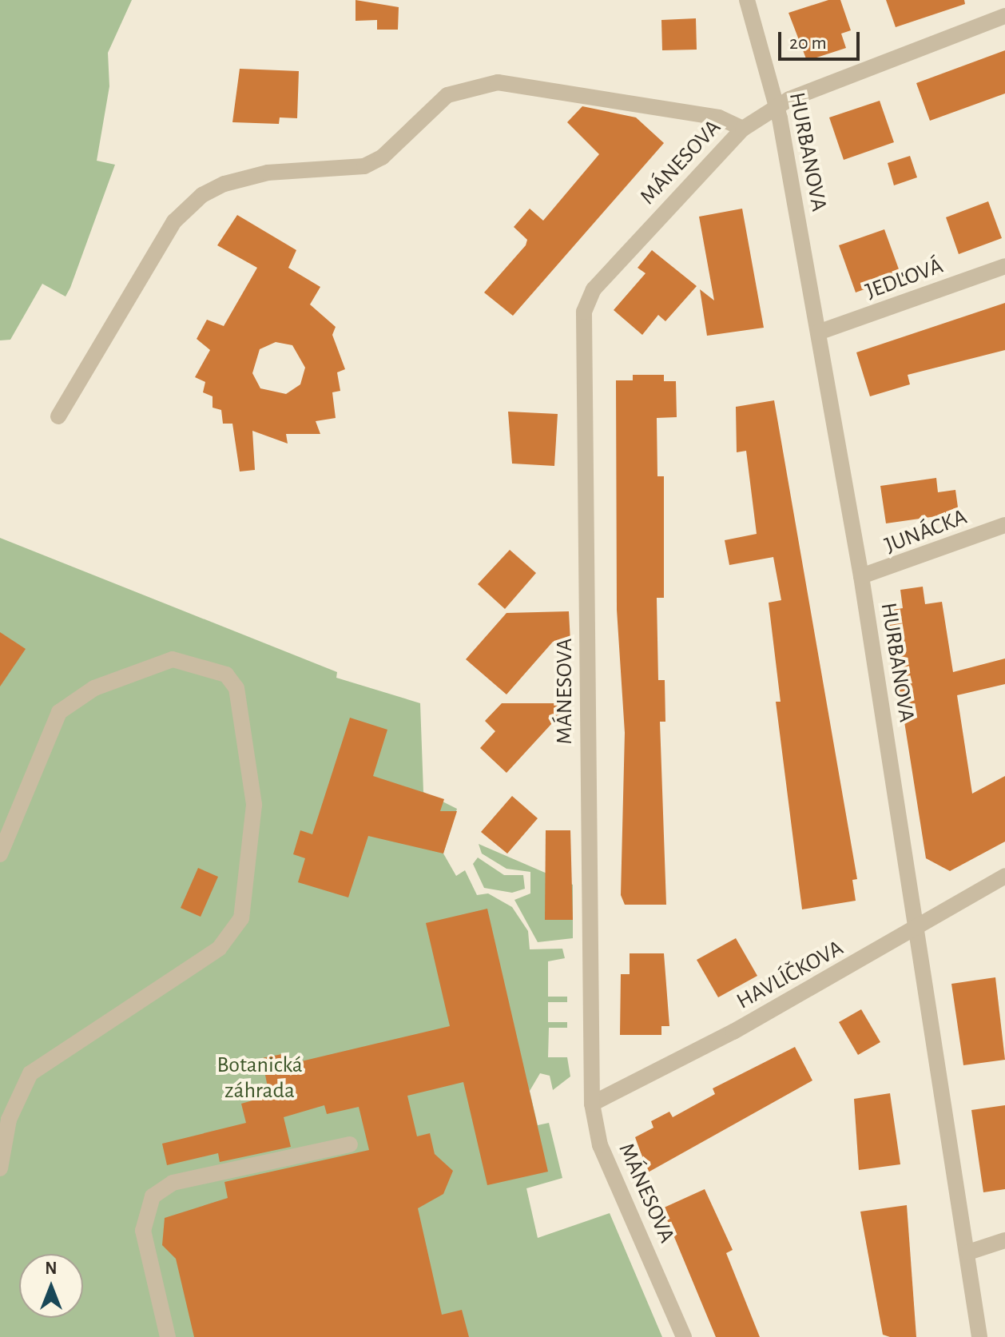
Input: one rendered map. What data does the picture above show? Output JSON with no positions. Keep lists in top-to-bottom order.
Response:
{
  "streets": {
    "street": [
      "HURBANOVA",
      "MÁNESOVA",
      "JEDĽOVÁ",
      "JUNÁCKA",
      "HAVLÍČKOVA"
    ]
  },
  "crossings": [
    ["HURBANOVA", "MÁNESOVA"],
    ["HURBANOVA", "JEDĽOVÁ"],
    ["HURBANOVA", "JUNÁCKA"],
    ["HURBANOVA", "HAVLÍČKOVA"],
    ["MÁNESOVA", "HAVLÍČKOVA"]
  ],
  "parks": ["Botanická záhrada"],
  "scale_bar": "20 m",
  "north": "top"
}
